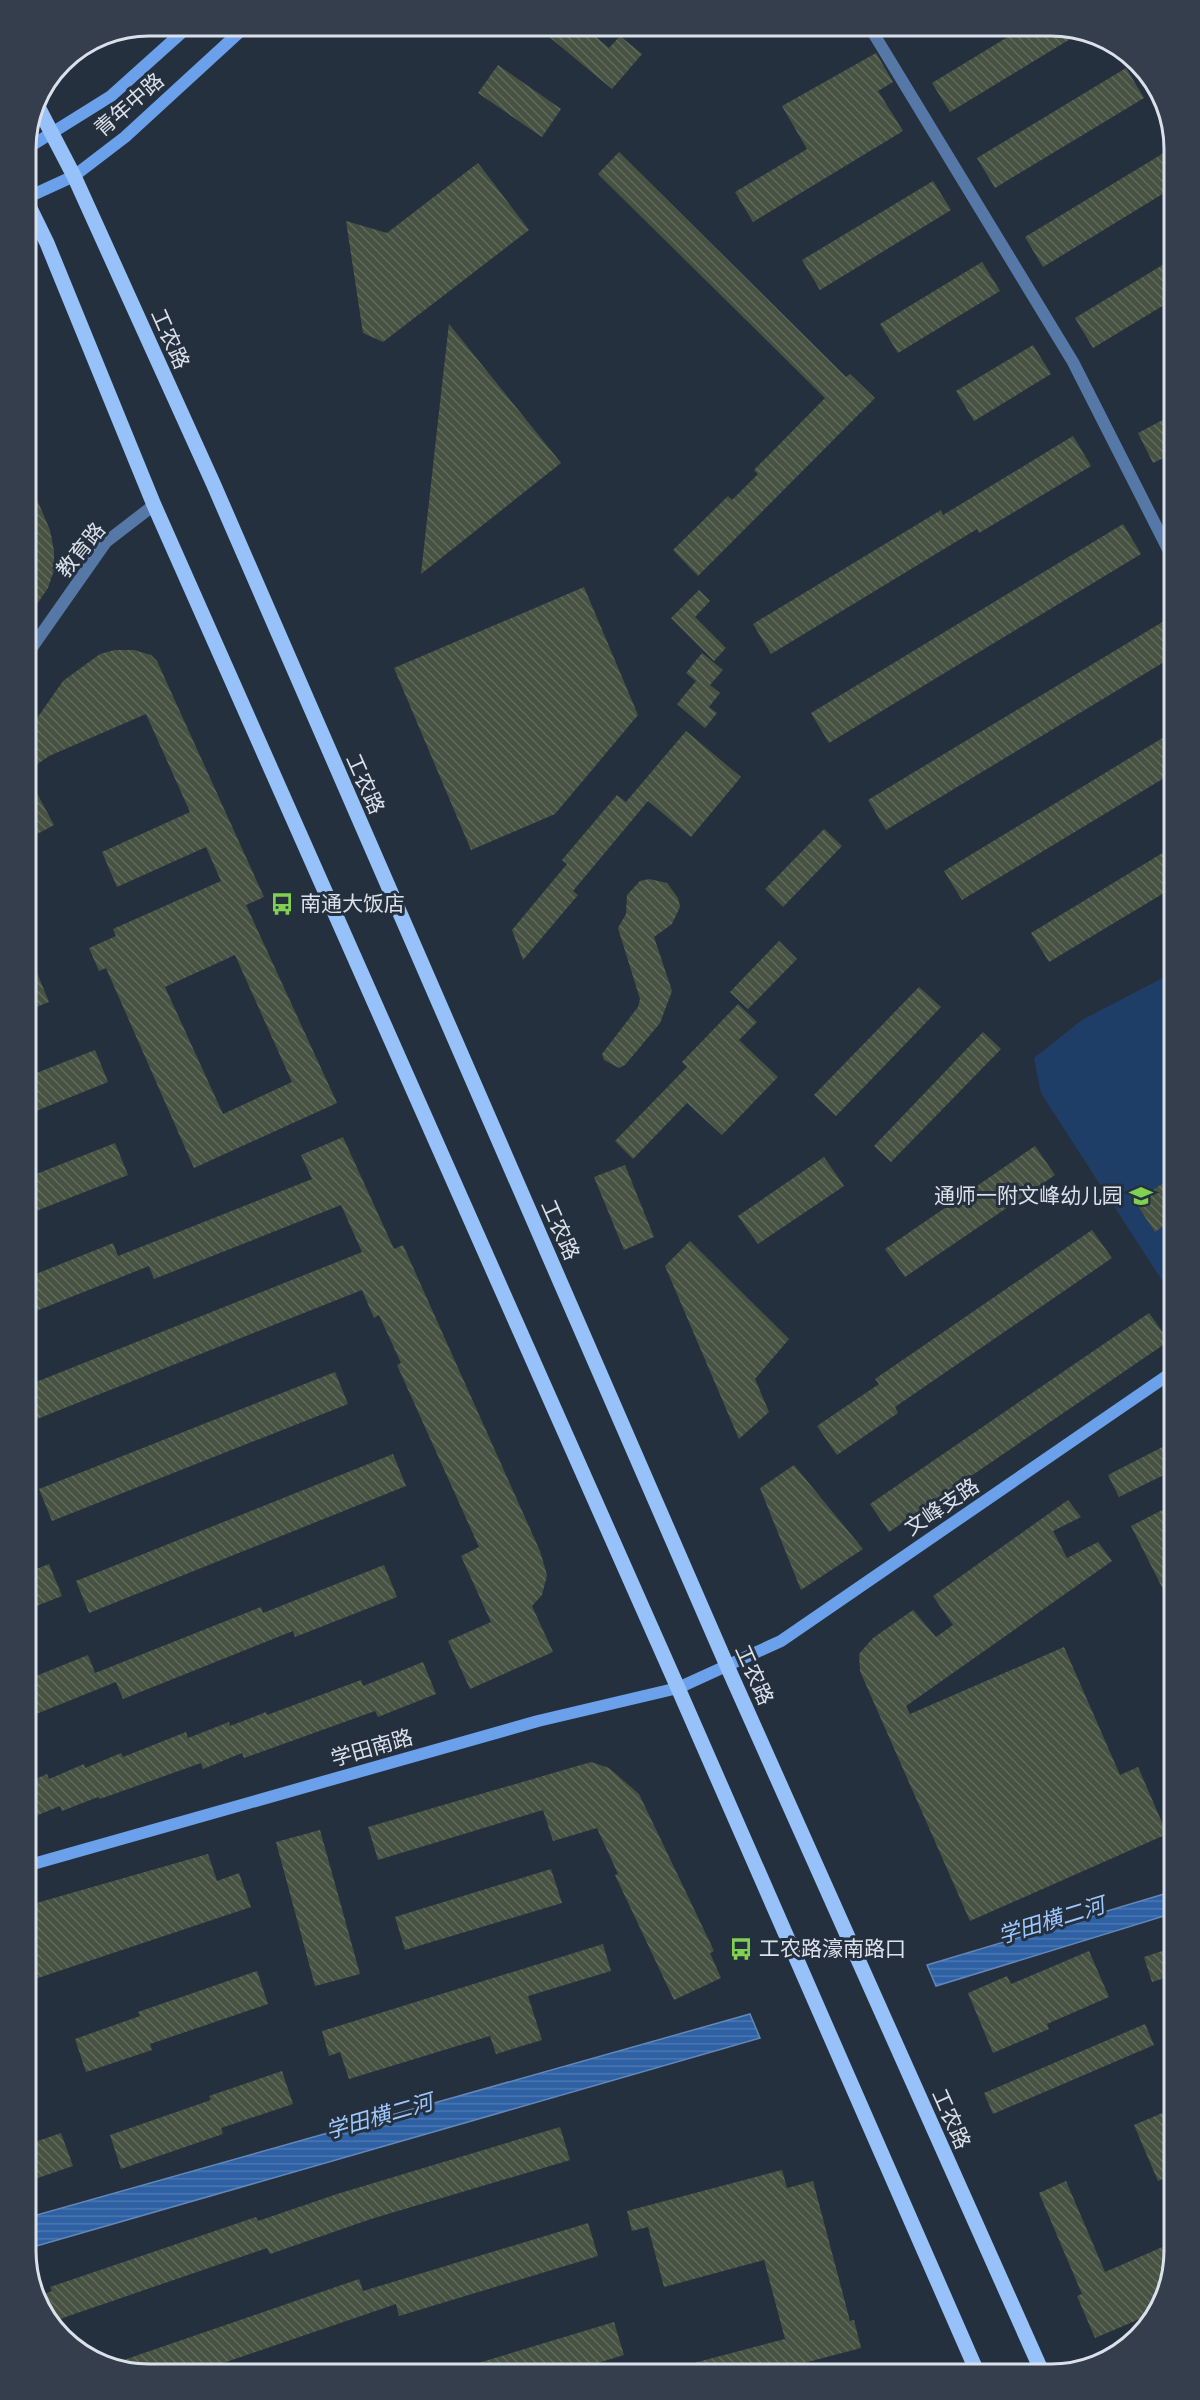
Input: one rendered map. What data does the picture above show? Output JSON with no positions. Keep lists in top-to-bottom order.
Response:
{
  "streets": {
    "main road": ["工农路"],
    "street": [
      "青年中路",
      "教育路",
      "文峰支路",
      "学田南路"
    ]
  },
  "crossings": [
    ["青年中路", "工农路"],
    ["工农路", "文峰支路"],
    ["工农路", "学田南路"],
    ["文峰支路", "学田南路"]
  ],
  "water": ["学田横二河"],
  "places": {
    "bus stop": ["南通大饭店", "工农路濠南路口"],
    "school or university": ["通师一附文峰幼儿园"]
  }
}
